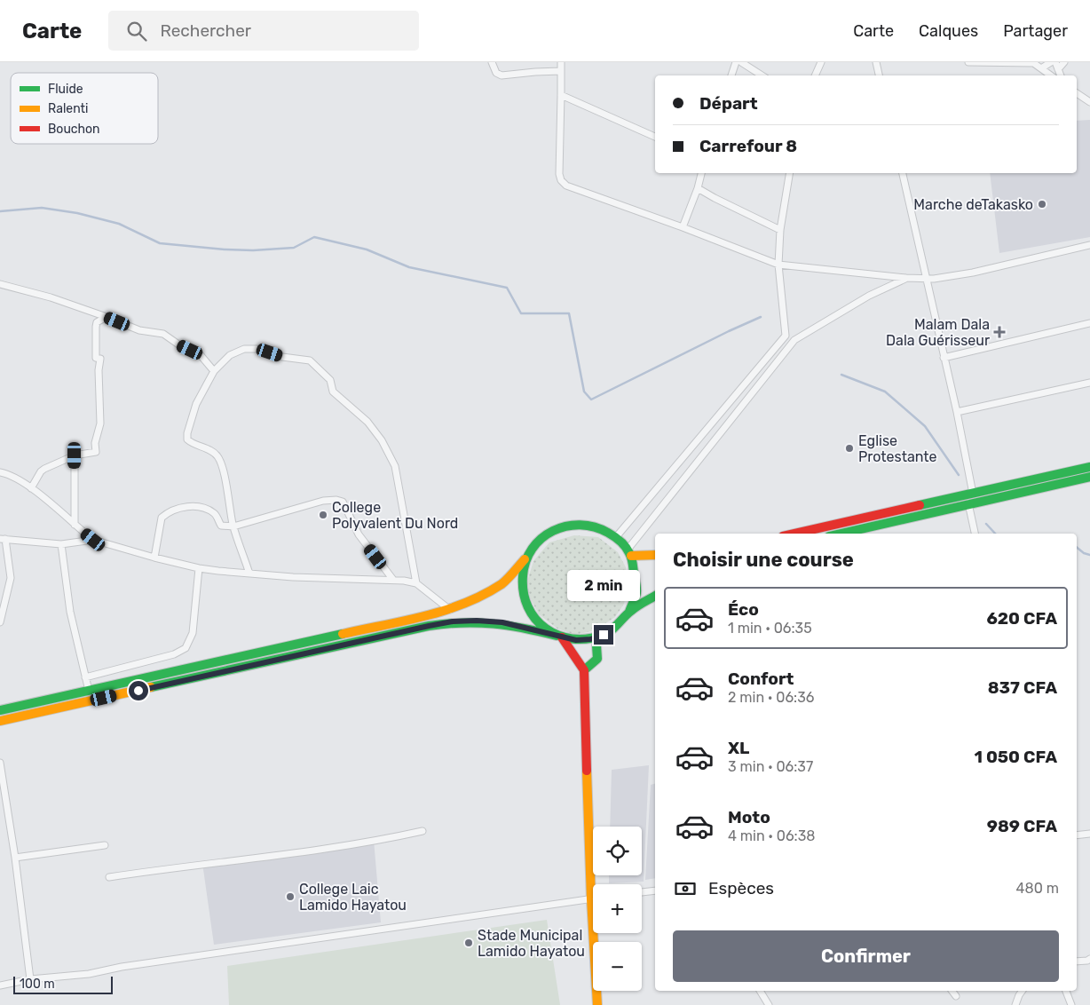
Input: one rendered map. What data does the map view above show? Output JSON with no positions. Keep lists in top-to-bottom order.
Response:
{
  "places": {
    "other": [
      "Marche deTakasko",
      "Eglise Protestante",
      "College Polyvalent Du Nord",
      "College Laic Lamido Hayatou",
      "Stade Municipal Lamido Hayatou"
    ],
    "health": ["Malam Dala Dala Guérisseur"]
  },
  "legend": ["Fluide", "Ralenti", "Bouchon"],
  "scale_bar": "100 m",
  "page": {
    "header": "Carte",
    "search": "Rechercher",
    "nav": ["Carte", "Calques", "Partager"],
    "banner": ["Départ", "Carrefour 8"],
    "heading": "Choisir une course",
    "bubble": "2 min",
    "list": [
      {
        "name": "Éco",
        "note": "1 min · 06:35",
        "value": "620 CFA"
      },
      {
        "name": "Confort",
        "note": "2 min · 06:36",
        "value": "837 CFA"
      },
      {
        "name": "XL",
        "note": "3 min · 06:37",
        "value": "1 050 CFA"
      },
      {
        "name": "Moto",
        "note": "4 min · 06:38",
        "value": "989 CFA"
      }
    ],
    "map_buttons": ["+", "−"],
    "pay": ["Espèces", "480 m"],
    "buttons": "Confirmer",
    "scale": "100 m"
  }
}
